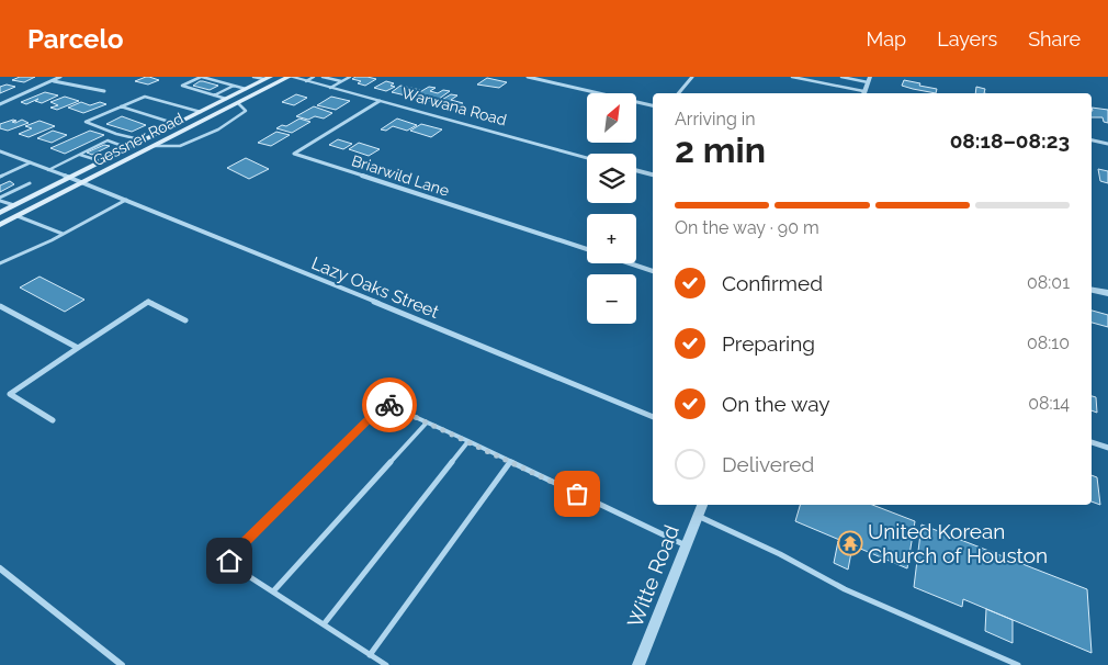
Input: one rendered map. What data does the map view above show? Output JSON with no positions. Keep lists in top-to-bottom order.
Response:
{
  "streets": {
    "main road": ["Gessner Road"],
    "street": [
      "Warwana Road",
      "Briarwild Lane",
      "Lazy Oaks Street",
      "Witte Road"
    ]
  },
  "crossings": [
    ["Warwana Road", "Gessner Road"],
    ["Warwana Road", "Briarwild Lane"],
    ["Gessner Road", "Lazy Oaks Street"]
  ],
  "places": {
    "temple": ["United Korean Church of Houston"]
  },
  "north": "top right",
  "page": {
    "header": "Parcelo",
    "nav": ["Map", "Layers", "Share"],
    "map_buttons": ["+", "−"],
    "heading": ["2 min", "Arriving in", "08:18–08:23"],
    "bar": "On the way · 90 m",
    "list": [
      ["Confirmed", "08:01"],
      ["Preparing", "08:10"],
      ["On the way", "08:14"],
      "Delivered"
    ]
  }
}
